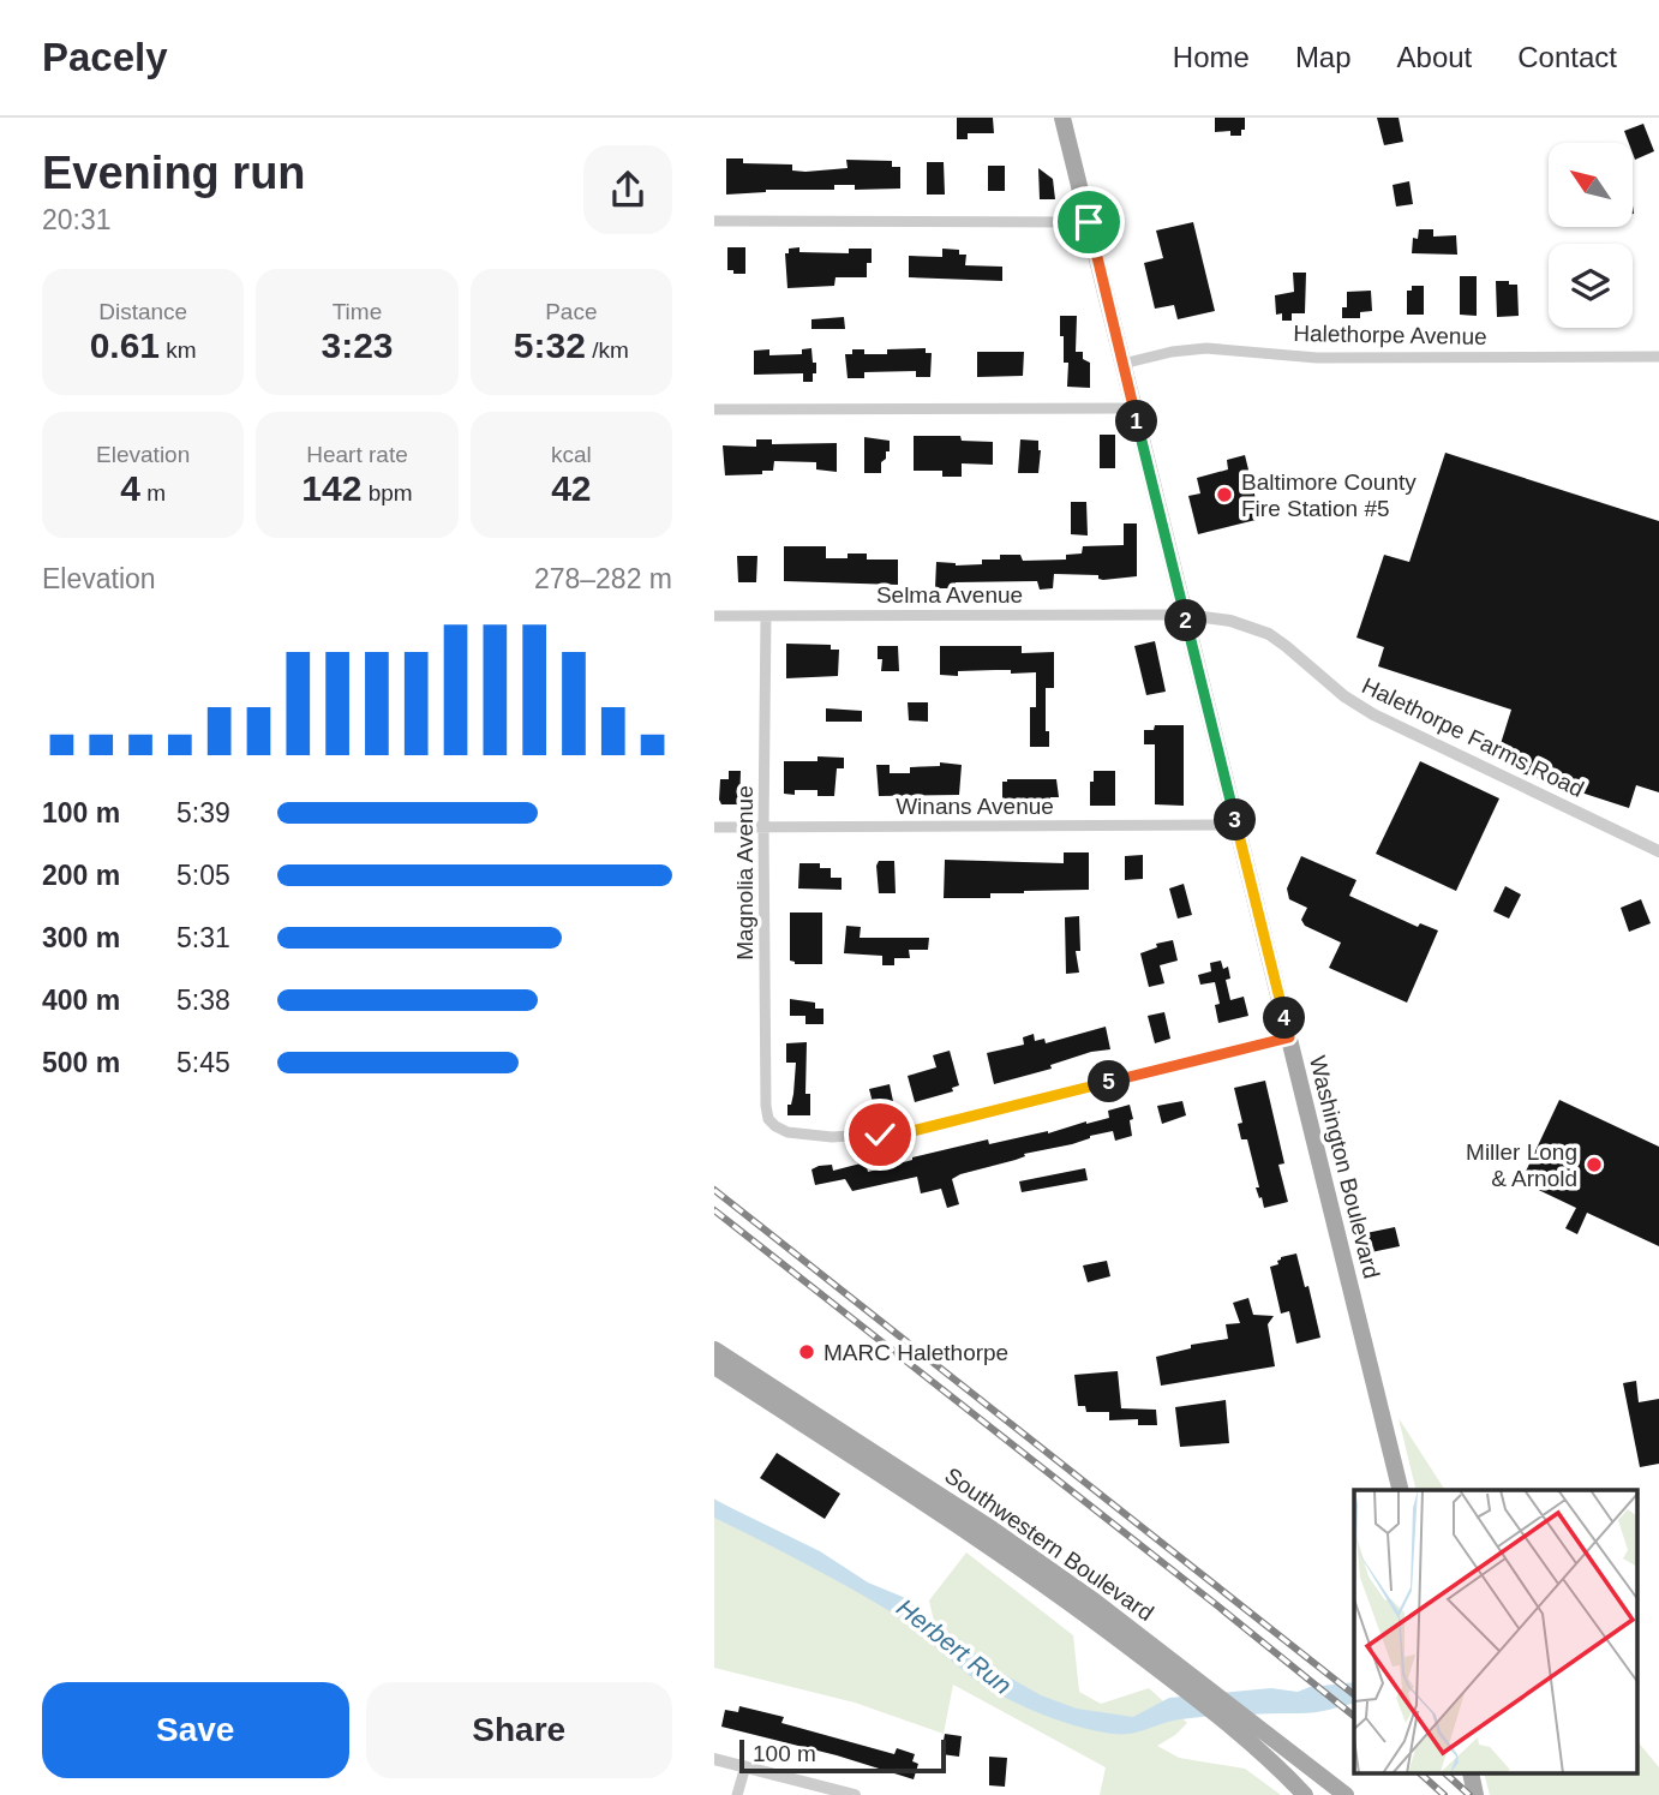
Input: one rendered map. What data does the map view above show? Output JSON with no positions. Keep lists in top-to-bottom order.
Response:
{
  "streets": {
    "main road": ["Washington Boulevard", "Southwestern Boulevard"],
    "street": [
      "Halethorpe Avenue",
      "Selma Avenue",
      "Halethorpe Farms Road",
      "Winans Avenue",
      "Magnolia Avenue"
    ]
  },
  "crossings": [
    ["Halethorpe Avenue", "Washington Boulevard"],
    ["Selma Avenue", "Halethorpe Farms Road"],
    ["Selma Avenue", "Magnolia Avenue"],
    ["Selma Avenue", "Washington Boulevard"],
    ["Halethorpe Farms Road", "Washington Boulevard"],
    ["Winans Avenue", "Magnolia Avenue"],
    ["Winans Avenue", "Washington Boulevard"],
    ["Magnolia Avenue", "Washington Boulevard"]
  ],
  "water": ["Herbert Run"],
  "places": ["Baltimore County Fire Station #5", "Miller Long & Arnold", "MARC Halethorpe"],
  "scale_bar": "100 m",
  "north": "top left",
  "page": {
    "header": "Pacely",
    "nav": [
      "Home",
      "Map",
      "About",
      "Contact"
    ],
    "heading": ["Evening run", "20:31"],
    "stats": [
      ["Distance", "0.61 km"],
      ["Time", "3:23"],
      ["Pace", "5:32 /km"],
      ["Elevation", "4 m"],
      ["Heart rate", "142 bpm"],
      ["kcal", "42"]
    ],
    "pins": [
      "1",
      "2",
      "3",
      "4",
      "5"
    ],
    "chart": ["Elevation", "278–282 m"],
    "list": [
      {
        "name": "100 m",
        "note": "5:39"
      },
      {
        "name": "200 m",
        "note": "5:05"
      },
      {
        "name": "300 m",
        "note": "5:31"
      },
      {
        "name": "400 m",
        "note": "5:38"
      },
      {
        "name": "500 m",
        "note": "5:45"
      }
    ],
    "buttons": ["Save", "Share"],
    "scale": "100 m"
  }
}
